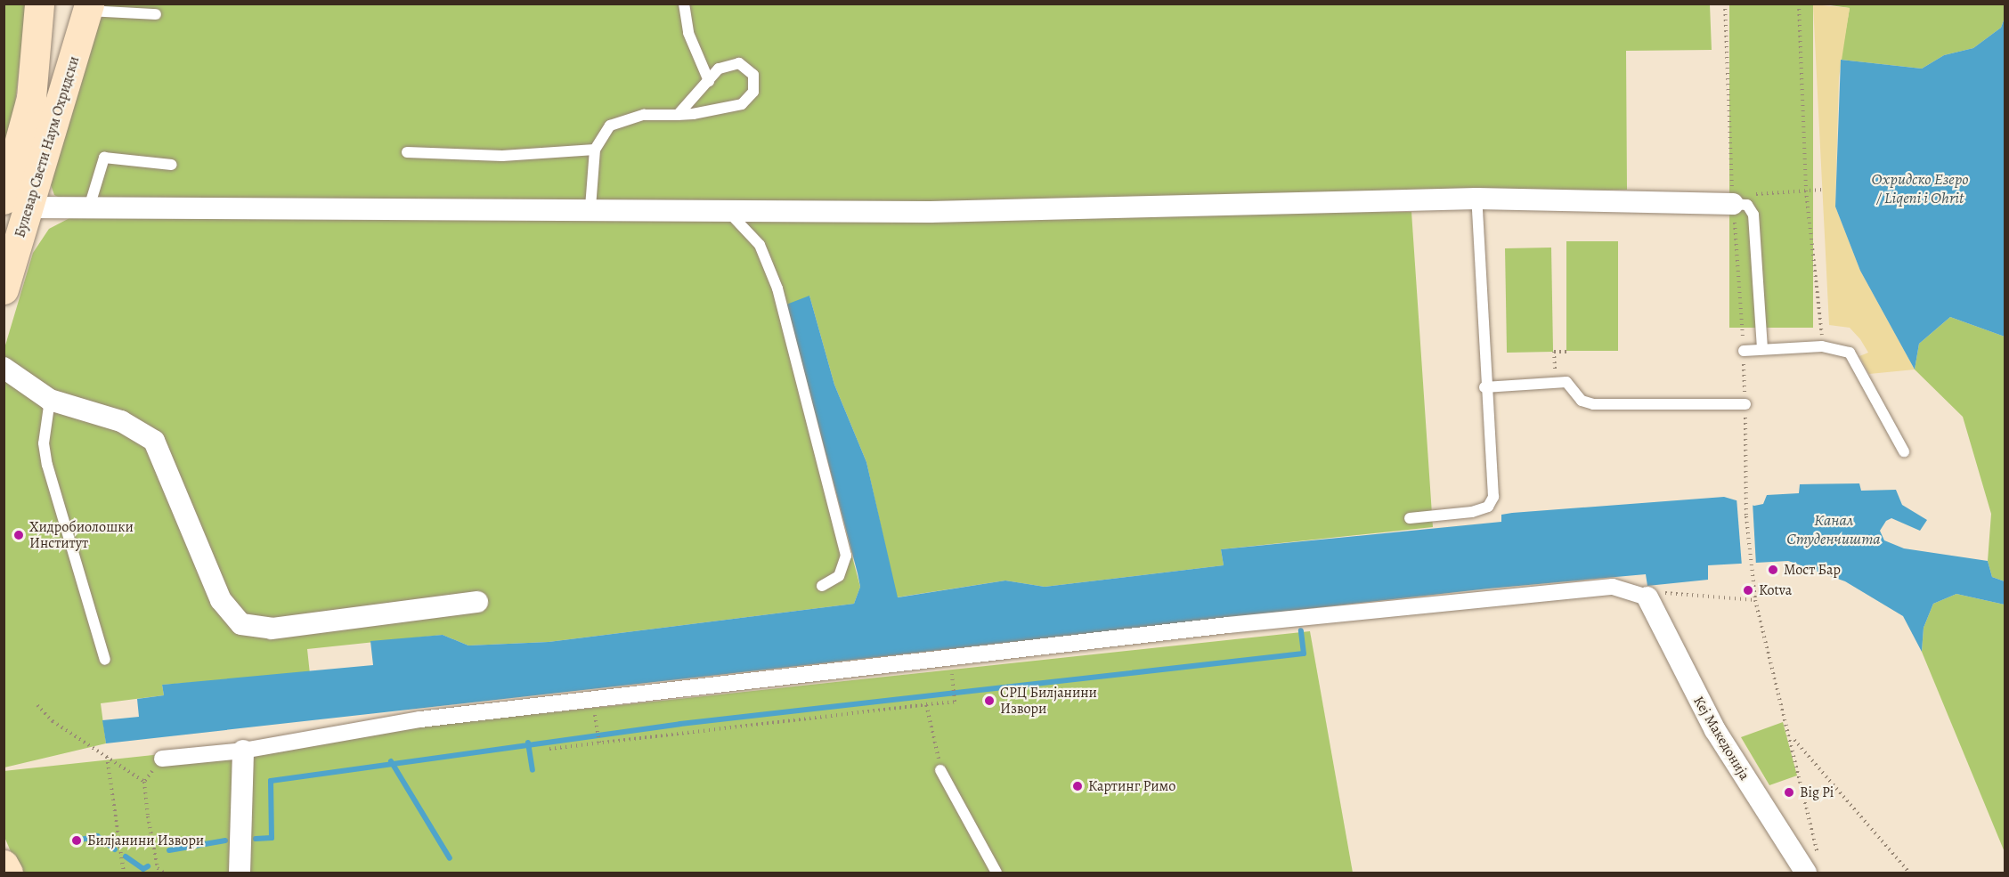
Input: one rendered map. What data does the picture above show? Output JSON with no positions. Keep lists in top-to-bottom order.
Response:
{
  "streets": {
    "main road": ["Булевар Свети Наум Охридски"],
    "street": ["Кеј Македонија"]
  },
  "water": ["Охридско Езеро / Liqeni i Ohrit", "Канал Студенчишта"],
  "places": [
    "Хидробиолошки Институт",
    "Мост Бар",
    "Kotva",
    "СРЦ Билјанини Извори",
    "Картинг Римо",
    "Big Pi",
    "Билјанини Извори"
  ]
}
